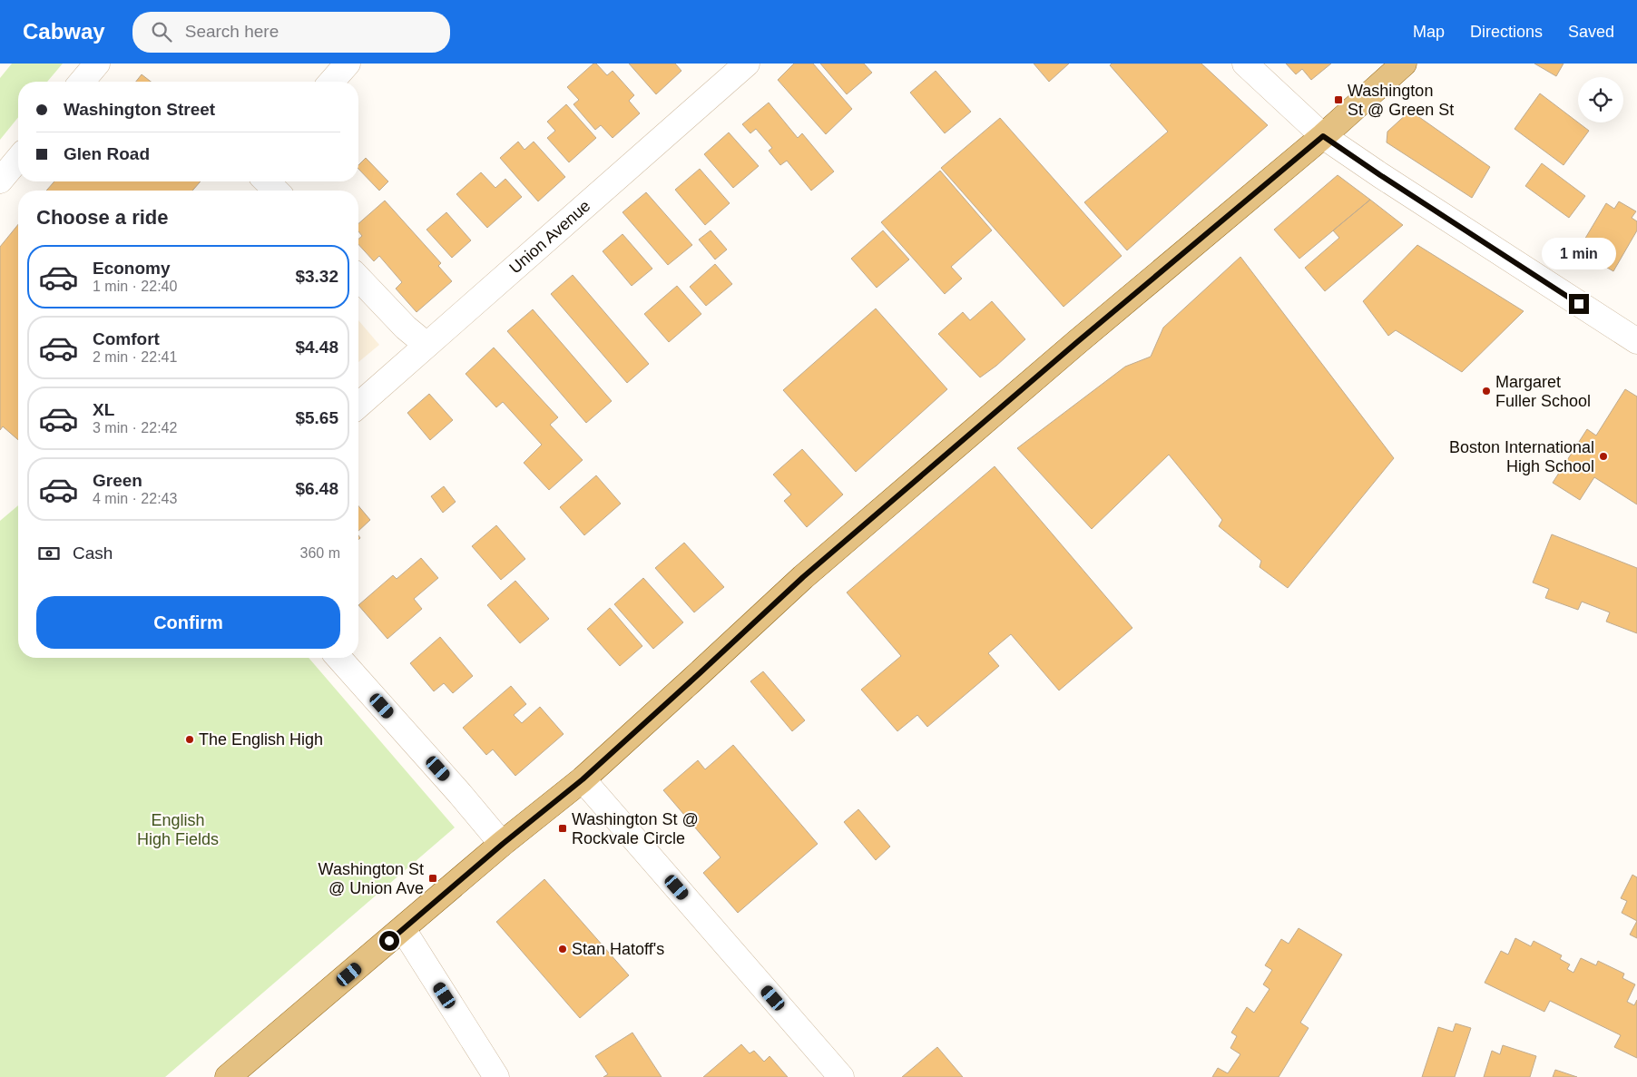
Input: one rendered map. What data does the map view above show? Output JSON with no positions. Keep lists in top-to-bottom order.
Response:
{
  "streets": {
    "street": ["Union Avenue"]
  },
  "parks": ["English High Fields"],
  "places": {
    "transit": ["Washington St @ Green St", "Washington St @ Rockvale Circle", "Washington St @ Union Ave"],
    "other": [
      "Margaret Fuller School",
      "Boston International High School",
      "The English High",
      "Stan Hatoff's"
    ]
  },
  "page": {
    "header": "Cabway",
    "search": "Search here",
    "nav": ["Map", "Directions", "Saved"],
    "banner": ["Washington Street", "Glen Road"],
    "heading": "Choose a ride",
    "bubble": "1 min",
    "list": [
      {
        "name": "Economy",
        "note": "1 min · 22:40",
        "value": "$3.32"
      },
      {
        "name": "Comfort",
        "note": "2 min · 22:41",
        "value": "$4.48"
      },
      {
        "name": "XL",
        "note": "3 min · 22:42",
        "value": "$5.65"
      },
      {
        "name": "Green",
        "note": "4 min · 22:43",
        "value": "$6.48"
      }
    ],
    "pay": ["Cash", "360 m"],
    "buttons": "Confirm"
  }
}
